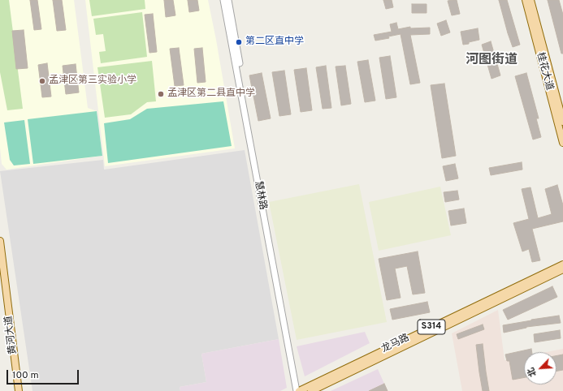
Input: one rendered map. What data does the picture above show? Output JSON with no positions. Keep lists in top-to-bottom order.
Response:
{
  "streets": {
    "main road": [
      "桂花大道",
      "S314",
      "黄河大道",
      "龙马路"
    ],
    "street": ["慧林路"]
  },
  "crossings": [
    ["慧林路", "龙马路"]
  ],
  "districts": ["河图街道"],
  "places": ["第二区直中学", "孟津区第三实验小学", "孟津区第二县直中学"],
  "scale_bar": "100 m",
  "north": "bottom left"
}
